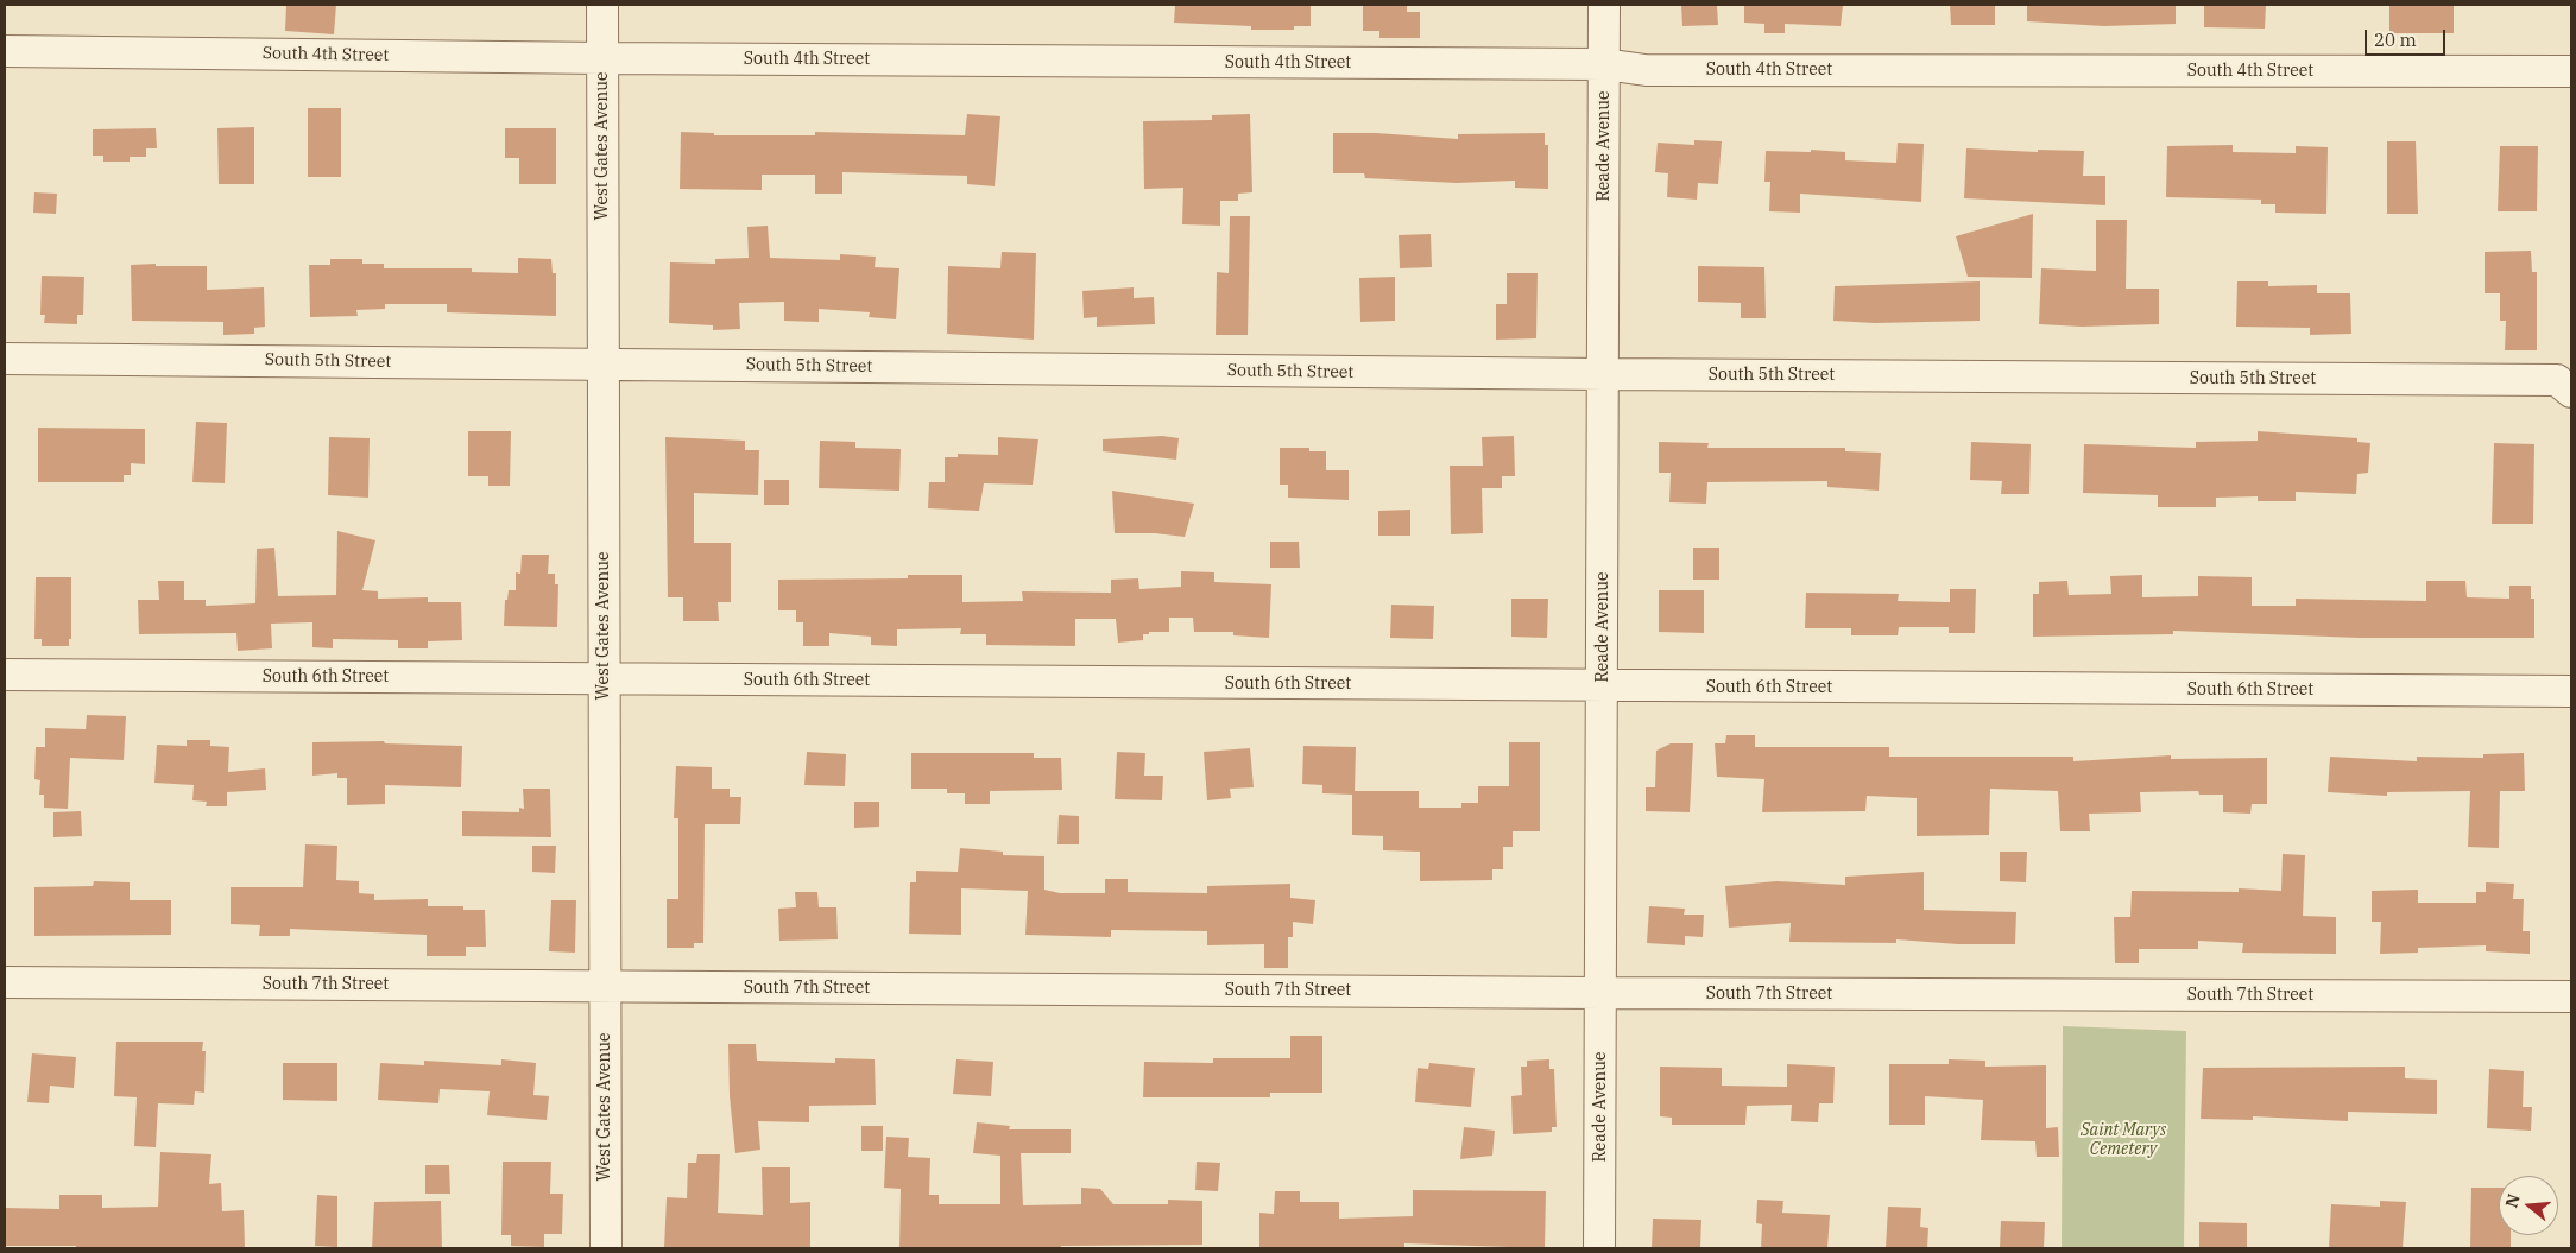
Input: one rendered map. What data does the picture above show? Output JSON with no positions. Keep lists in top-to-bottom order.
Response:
{
  "streets": {
    "street": [
      "South 4th Street",
      "West Gates Avenue",
      "Reade Avenue",
      "South 5th Street",
      "South 6th Street",
      "South 7th Street"
    ]
  },
  "crossings": [
    ["South 4th Street", "West Gates Avenue"],
    ["South 4th Street", "Reade Avenue"],
    ["West Gates Avenue", "South 5th Street"],
    ["West Gates Avenue", "South 6th Street"],
    ["West Gates Avenue", "South 7th Street"],
    ["Reade Avenue", "South 5th Street"],
    ["Reade Avenue", "South 6th Street"],
    ["Reade Avenue", "South 7th Street"]
  ],
  "parks": ["Saint Marys Cemetery"],
  "scale_bar": "20 m",
  "north": "left"
}
